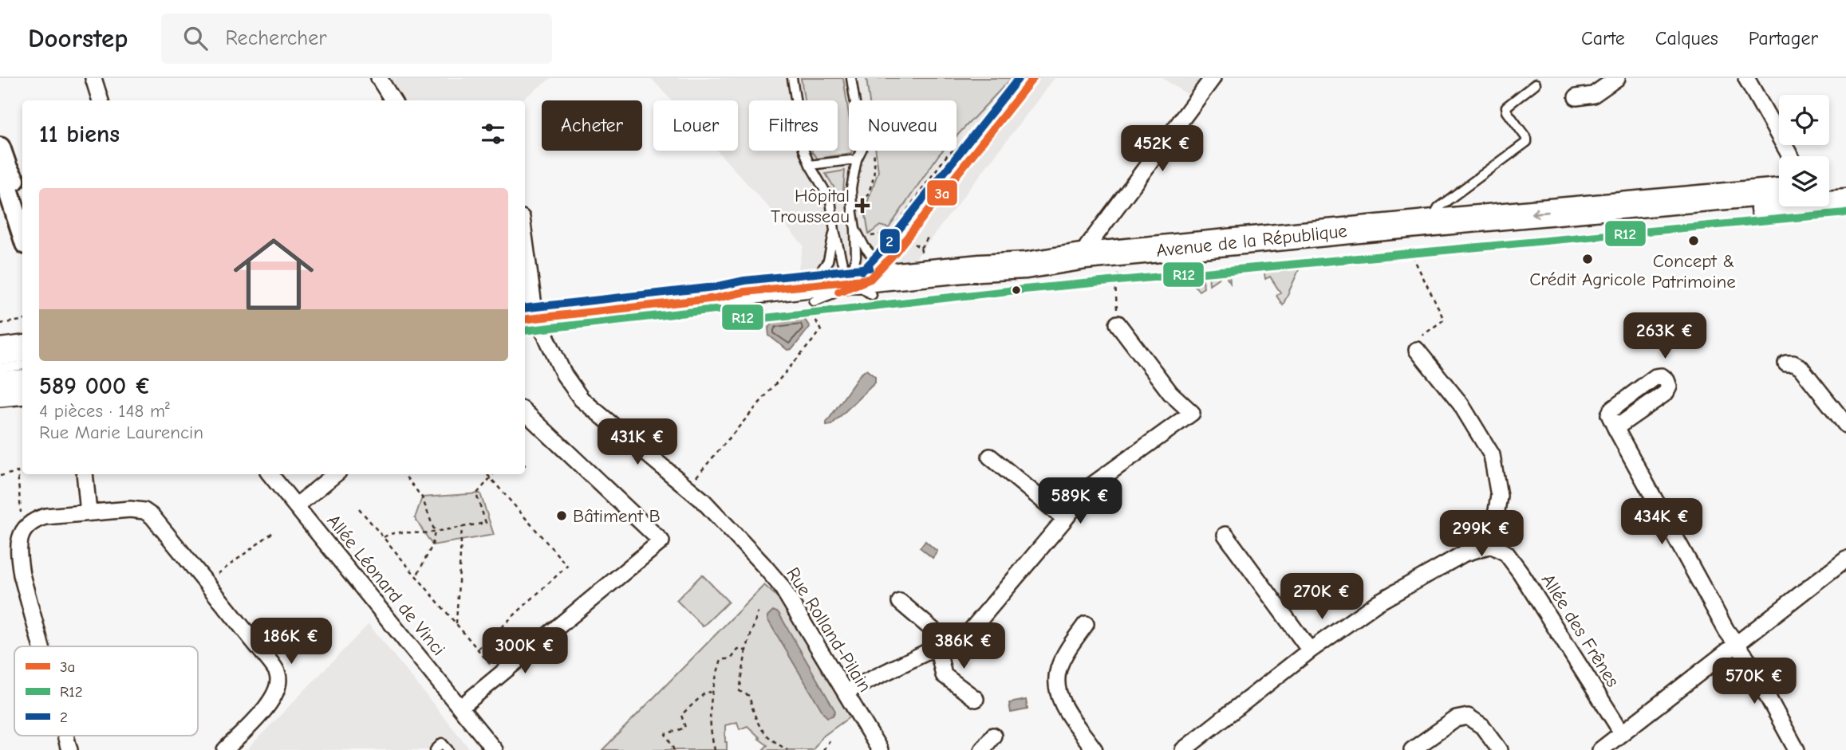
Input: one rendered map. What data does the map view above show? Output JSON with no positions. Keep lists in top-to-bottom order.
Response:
{
  "streets": {
    "main road": ["Avenue de la République"],
    "street": ["Allée Léonard de Vinci", "Rue Rolland-Pilain", "Allée des Frênes"]
  },
  "crossings": [
    ["Avenue de la République", "Rue Rolland-Pilain"]
  ],
  "places": {
    "health": ["Hôpital Trousseau"],
    "other": ["Concept & Patrimoine", "Crédit Agricole", "Bâtiment B"]
  },
  "lines": ["transit line 3a", "transit line 2", "transit line R12"],
  "legend": ["3a", "R12", "2"],
  "page": {
    "header": "Doorstep",
    "search": "Rechercher",
    "nav": ["Carte", "Calques", "Partager"],
    "chip": [
      "Acheter",
      "Louer",
      "Filtres",
      "Nouveau"
    ],
    "heading": "11 biens",
    "price": [
      "452K €",
      "263K €",
      "431K €",
      "589K €",
      "434K €",
      "299K €",
      "270K €",
      "186K €",
      "386K €",
      "300K €",
      "570K €"
    ],
    "list": [
      {
        "name": "589 000 €",
        "note": "4 pièces · 148 m² · Rue Marie Laurencin"
      }
    ]
  }
}
